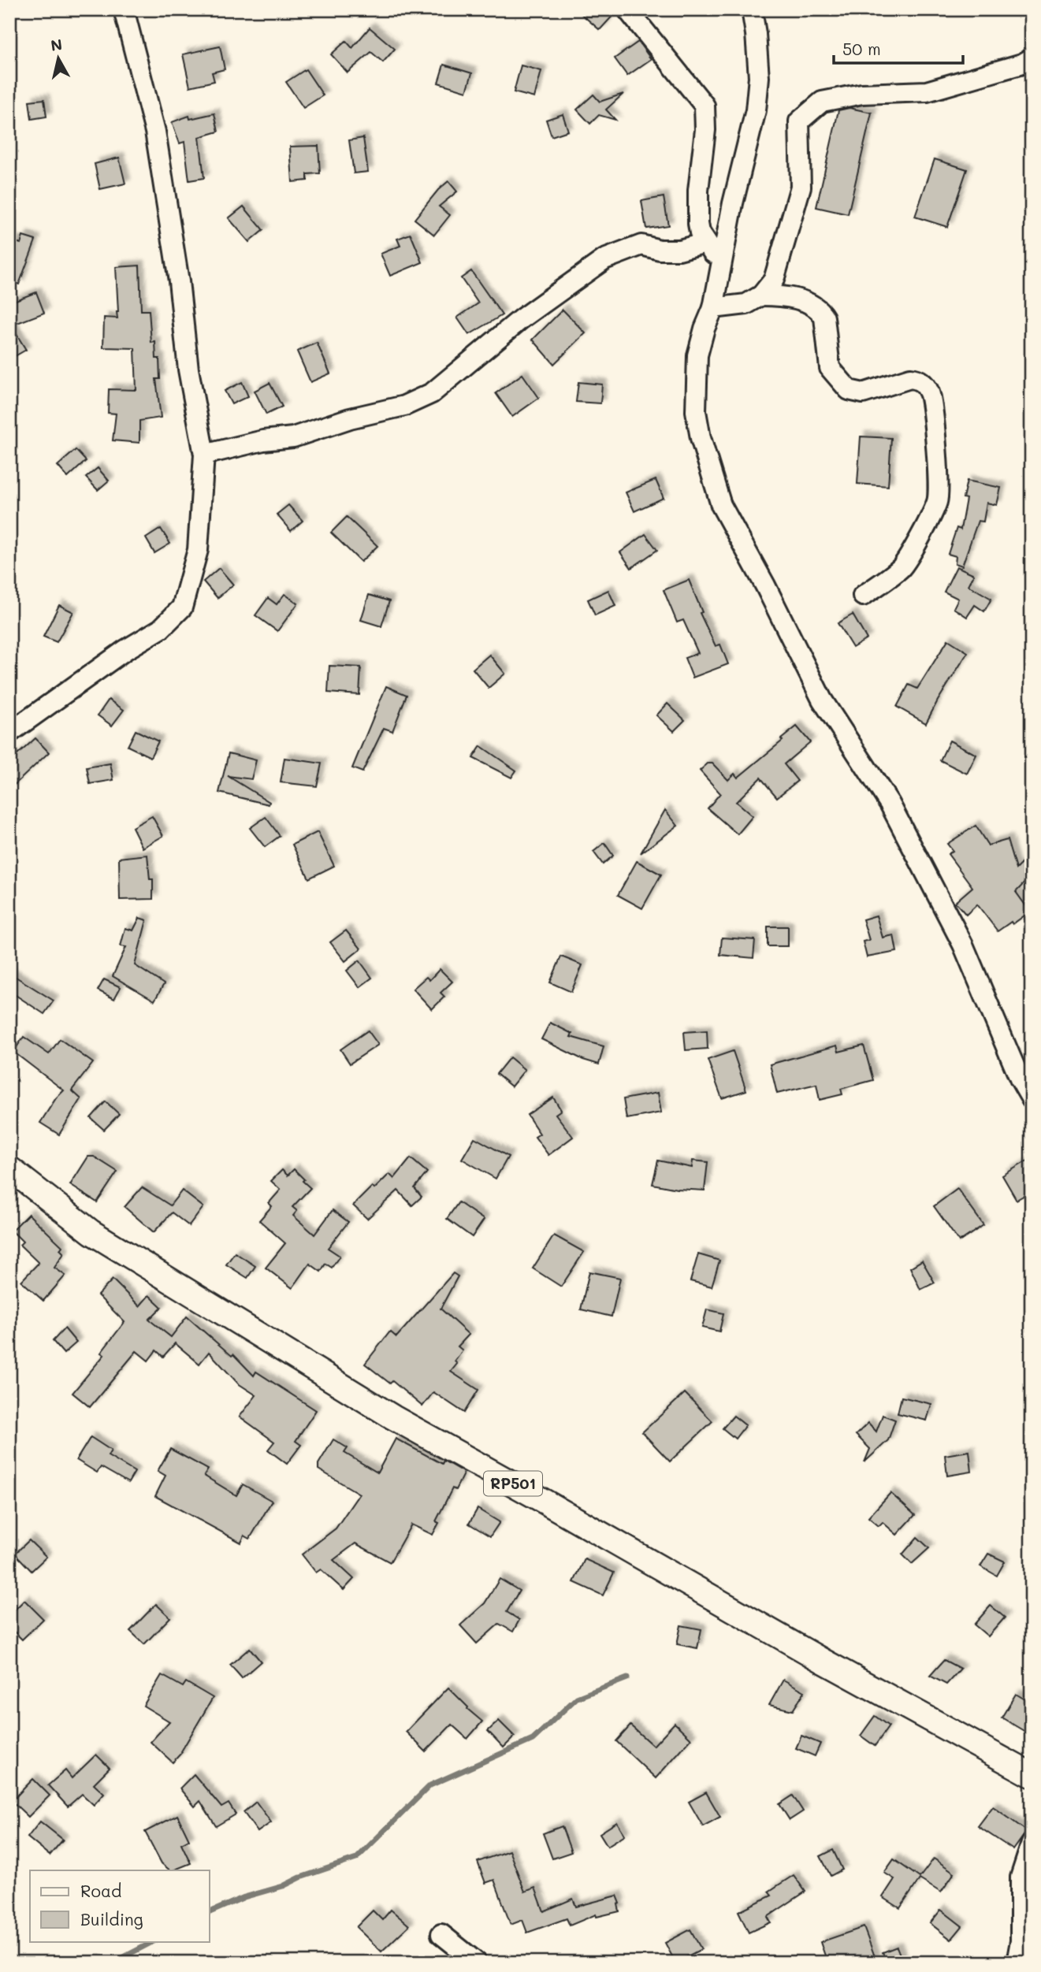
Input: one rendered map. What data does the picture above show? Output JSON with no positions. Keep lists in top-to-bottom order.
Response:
{
  "streets": {
    "main road": ["RP501"]
  },
  "legend": ["Road", "Building"],
  "scale_bar": "50 m",
  "north": "top"
}
